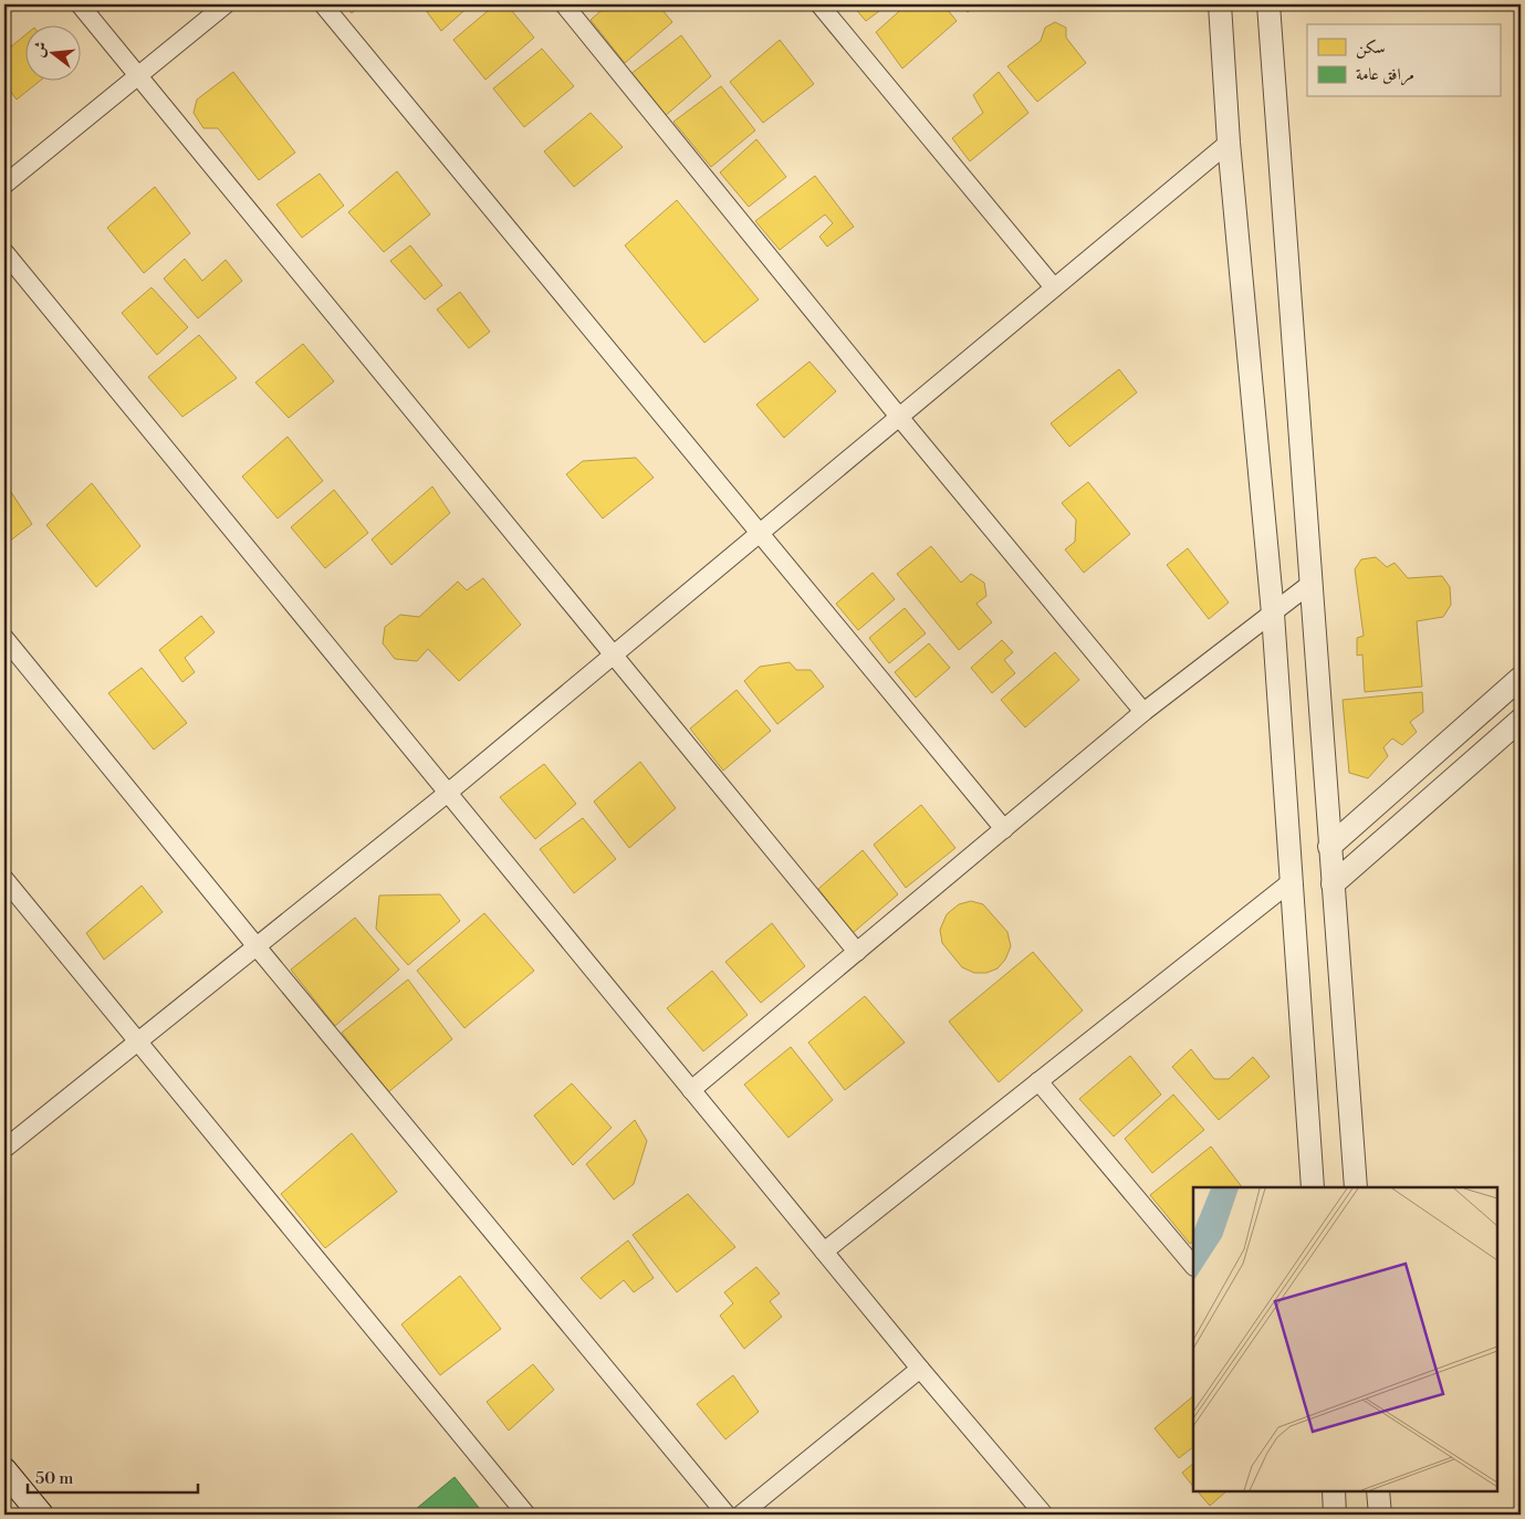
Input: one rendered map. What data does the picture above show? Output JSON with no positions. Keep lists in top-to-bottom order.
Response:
{
  "legend": ["سكن", "مرافق عامة"],
  "scale_bar": "50 m",
  "north": "left"
}
